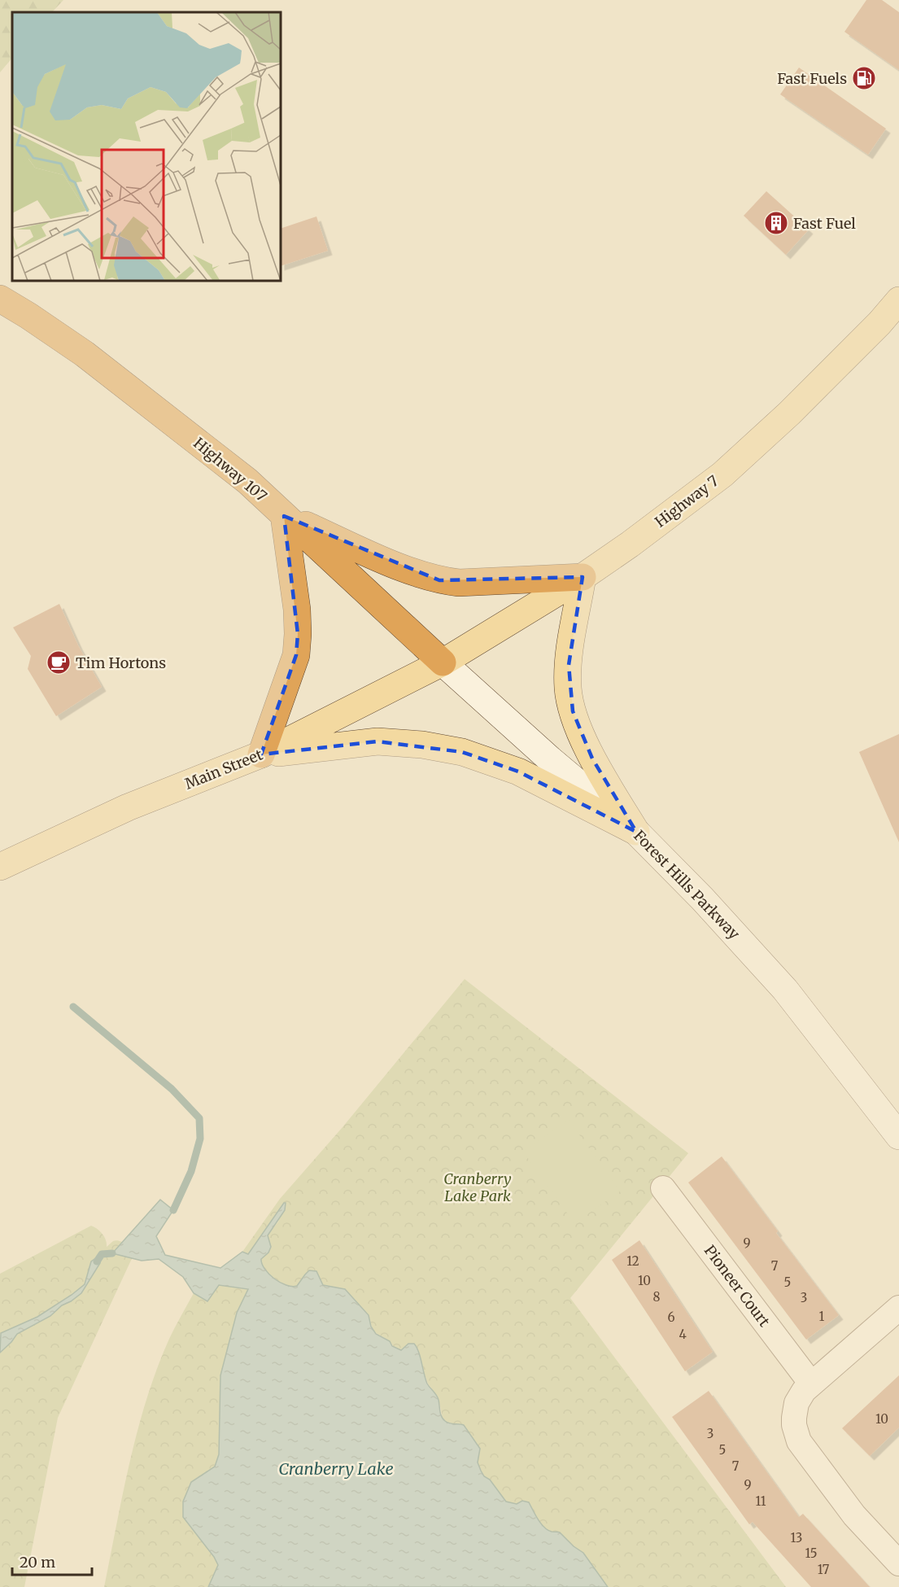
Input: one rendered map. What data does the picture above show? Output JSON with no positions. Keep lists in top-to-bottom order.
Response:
{
  "streets": {
    "highway": ["Highway 107"],
    "main road": ["Highway 7", "Main Street", "Forest Hills Parkway"],
    "street": ["Pioneer Court"]
  },
  "crossings": [
    ["Highway 107", "Highway 7"],
    ["Highway 107", "Main Street"],
    ["Highway 107", "Forest Hills Parkway"],
    ["Highway 7", "Main Street"],
    ["Highway 7", "Forest Hills Parkway"],
    ["Main Street", "Forest Hills Parkway"]
  ],
  "water": ["Cranberry Lake"],
  "parks": ["Cranberry Lake Park"],
  "places": {
    "fuel station": ["Fast Fuels"],
    "building": ["Fast Fuel"],
    "cafe": ["Tim Hortons"]
  },
  "house_numbers": [
    "9",
    "12",
    "7",
    "10",
    "5",
    "8",
    "3",
    "1",
    "6",
    "4",
    "10",
    "3",
    "5",
    "7",
    "9",
    "11",
    "13",
    "15",
    "17"
  ],
  "scale_bar": "20 m"
}
